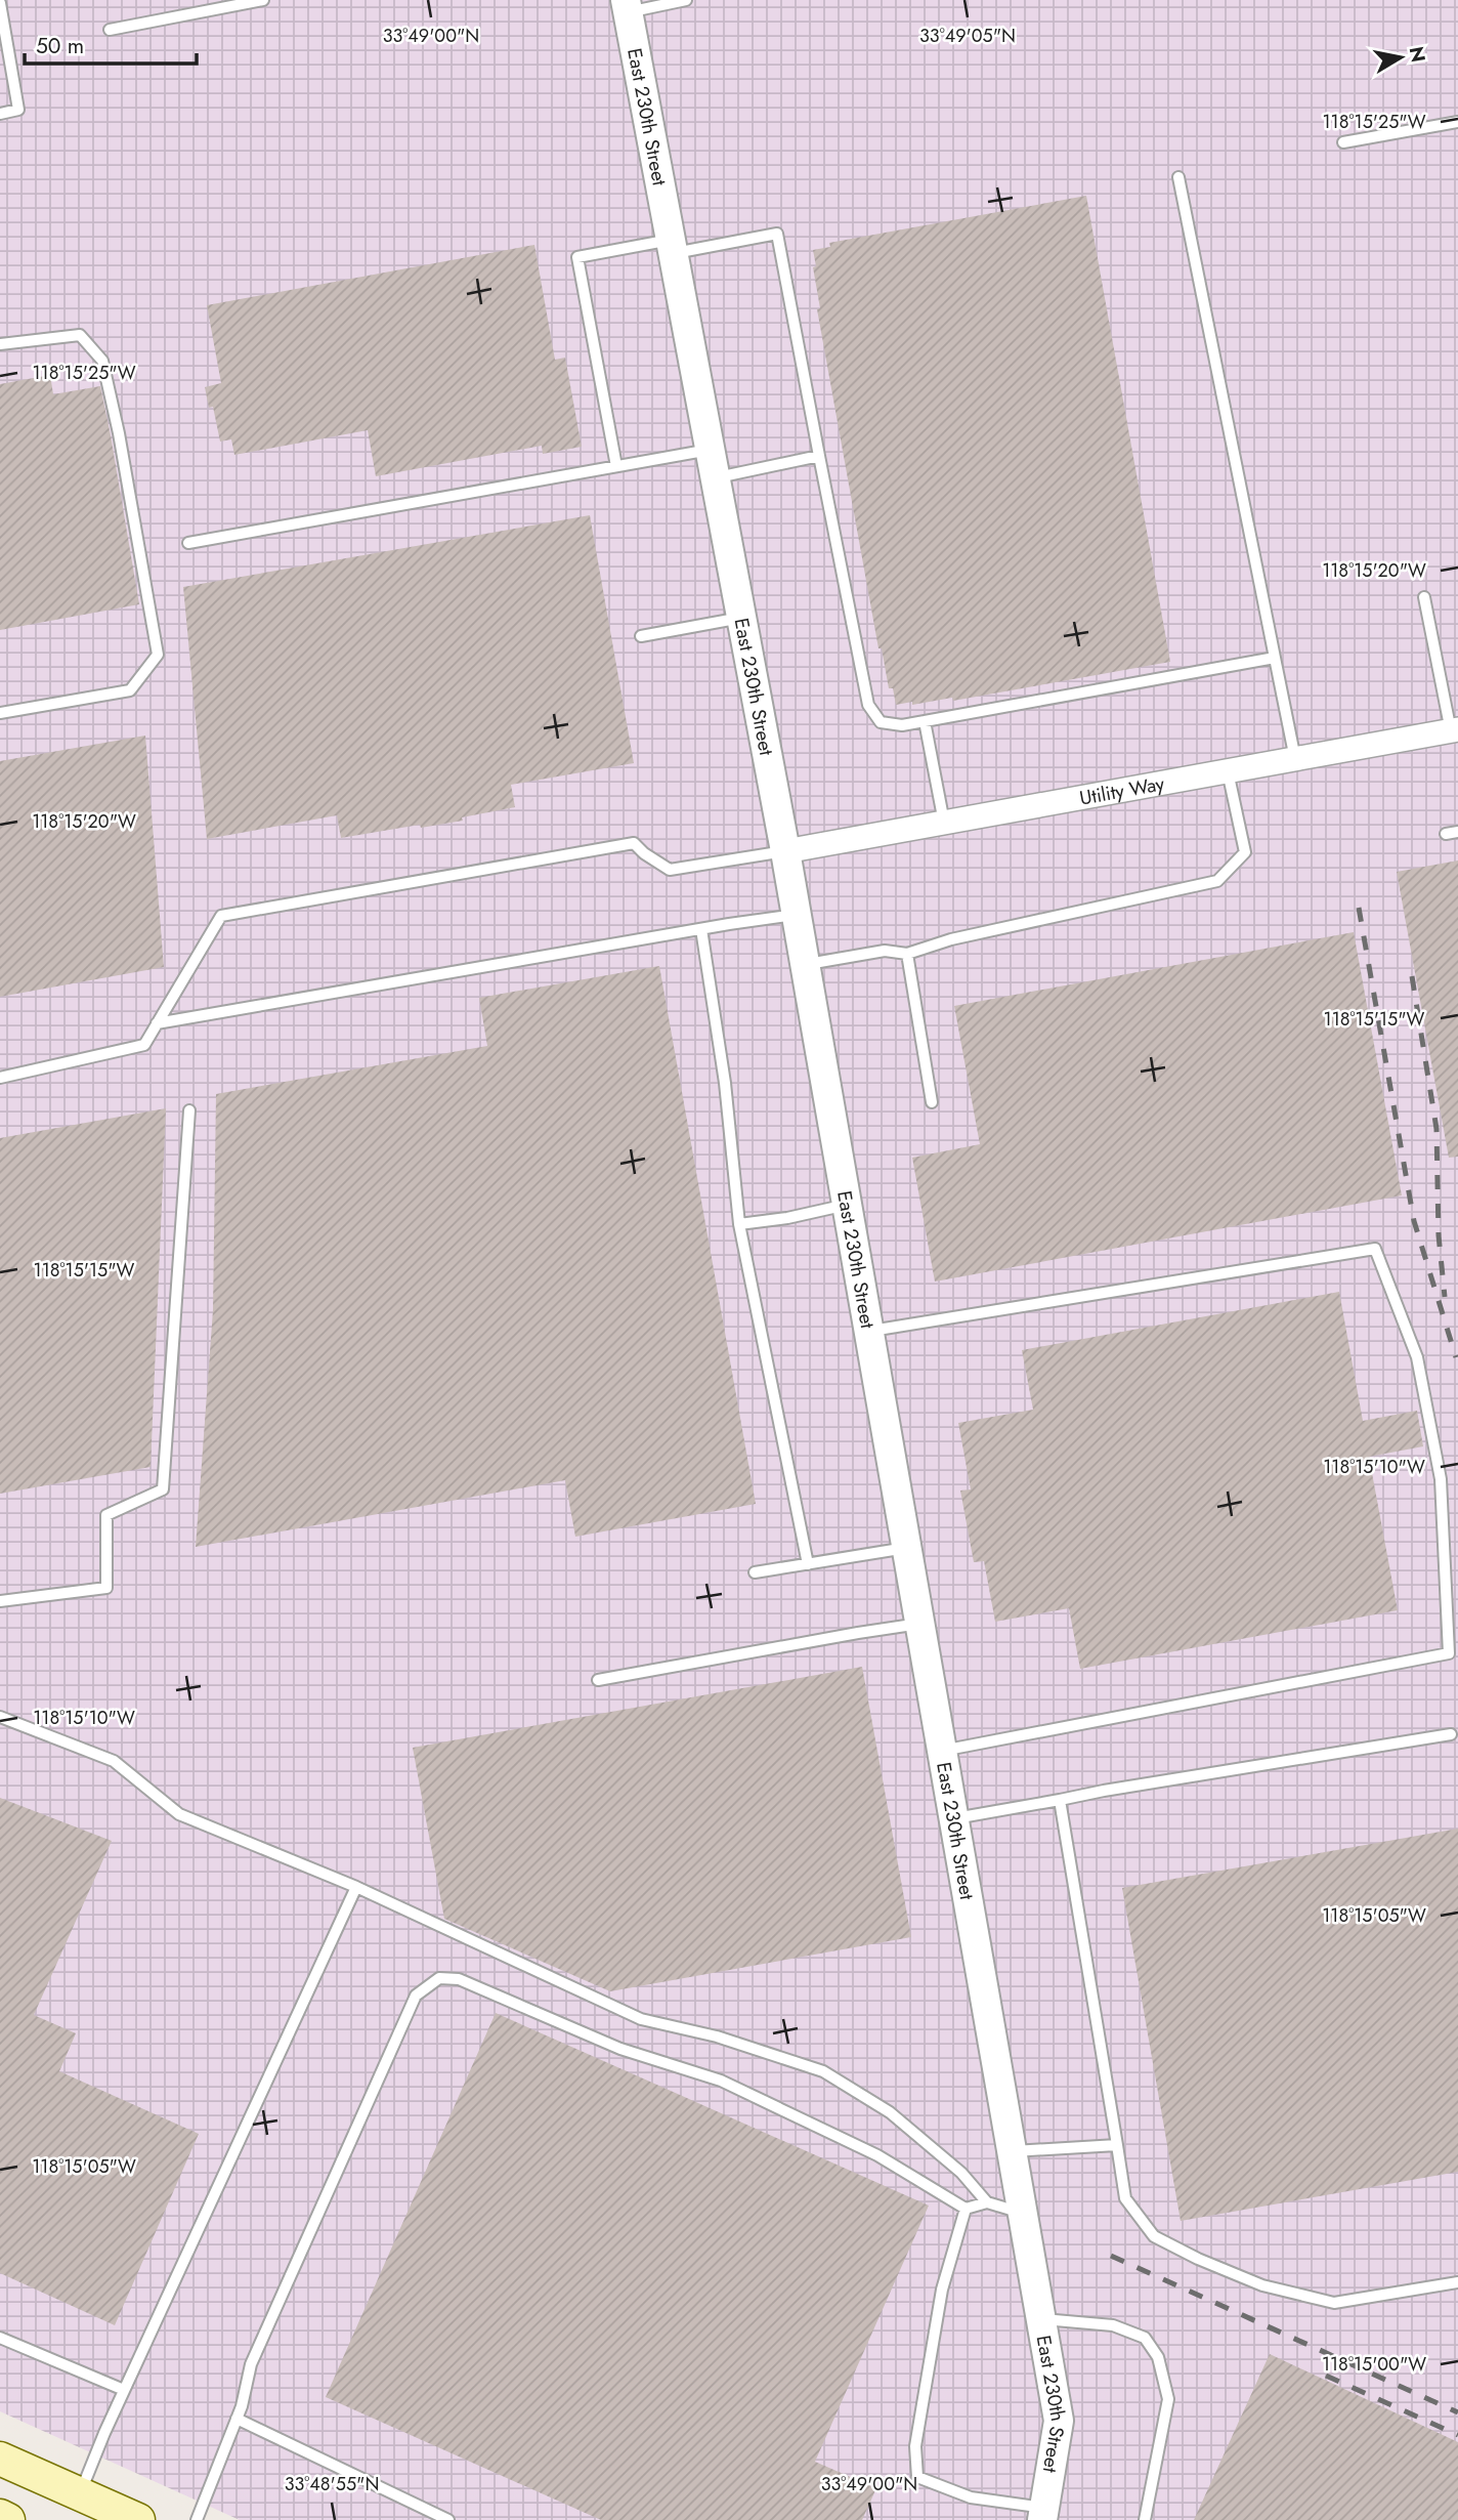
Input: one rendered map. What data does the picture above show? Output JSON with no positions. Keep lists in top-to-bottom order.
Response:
{
  "streets": {
    "street": ["East 230th Street", "Utility Way"]
  },
  "crossings": [
    ["East 230th Street", "Utility Way"]
  ],
  "scale_bar": "50 m",
  "north": "right",
  "coordinates": [
    "33°49'00\"N",
    "33°49'05\"N",
    "118°15'25\"W",
    "118°15'20\"W",
    "118°15'15\"W",
    "118°15'10\"W",
    "118°15'05\"W",
    "118°15'00\"W",
    "33°48'55\"N"
  ]
}
